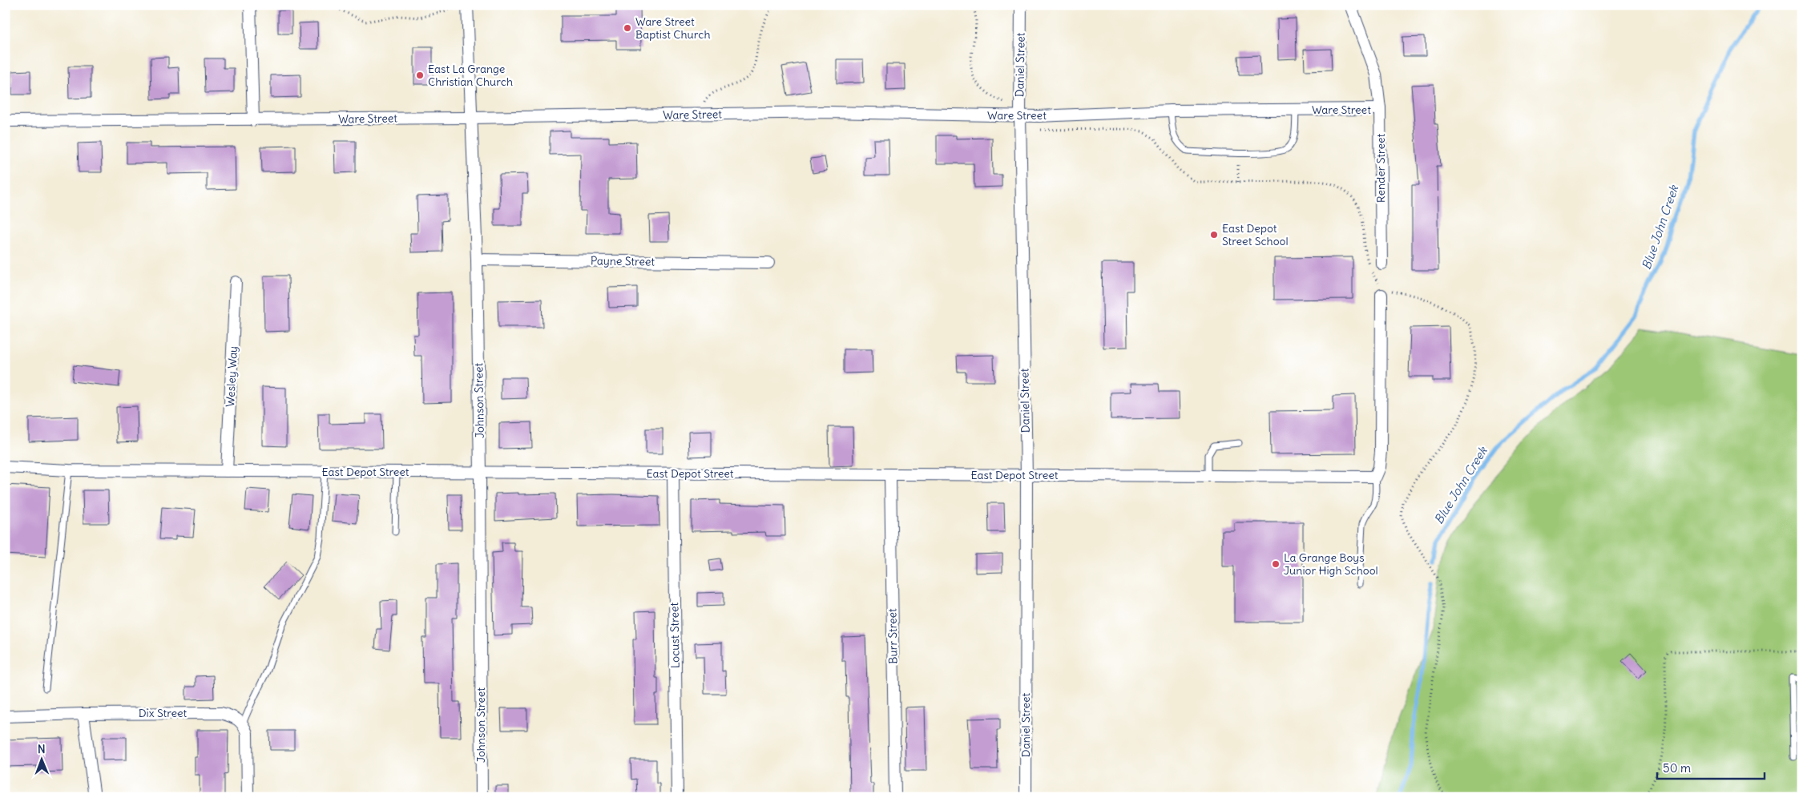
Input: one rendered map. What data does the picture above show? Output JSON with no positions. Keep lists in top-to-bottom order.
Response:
{
  "streets": {
    "street": [
      "Daniel Street",
      "Ware Street",
      "Render Street",
      "Payne Street",
      "Wesley Way",
      "Johnson Street",
      "East Depot Street",
      "Locust Street",
      "Burr Street",
      "Dix Street"
    ]
  },
  "crossings": [
    ["Daniel Street", "Ware Street"],
    ["Daniel Street", "East Depot Street"],
    ["Ware Street", "Render Street"],
    ["Ware Street", "Johnson Street"],
    ["Payne Street", "Johnson Street"],
    ["Wesley Way", "East Depot Street"],
    ["Johnson Street", "East Depot Street"],
    ["East Depot Street", "Locust Street"],
    ["East Depot Street", "Burr Street"]
  ],
  "water": ["Blue John Creek"],
  "places": [
    "Ware Street Baptist Church",
    "East La Grange Christian Church",
    "East Depot Street School",
    "La Grange Boys Junior High School"
  ],
  "scale_bar": "50 m",
  "north": "top"
}
